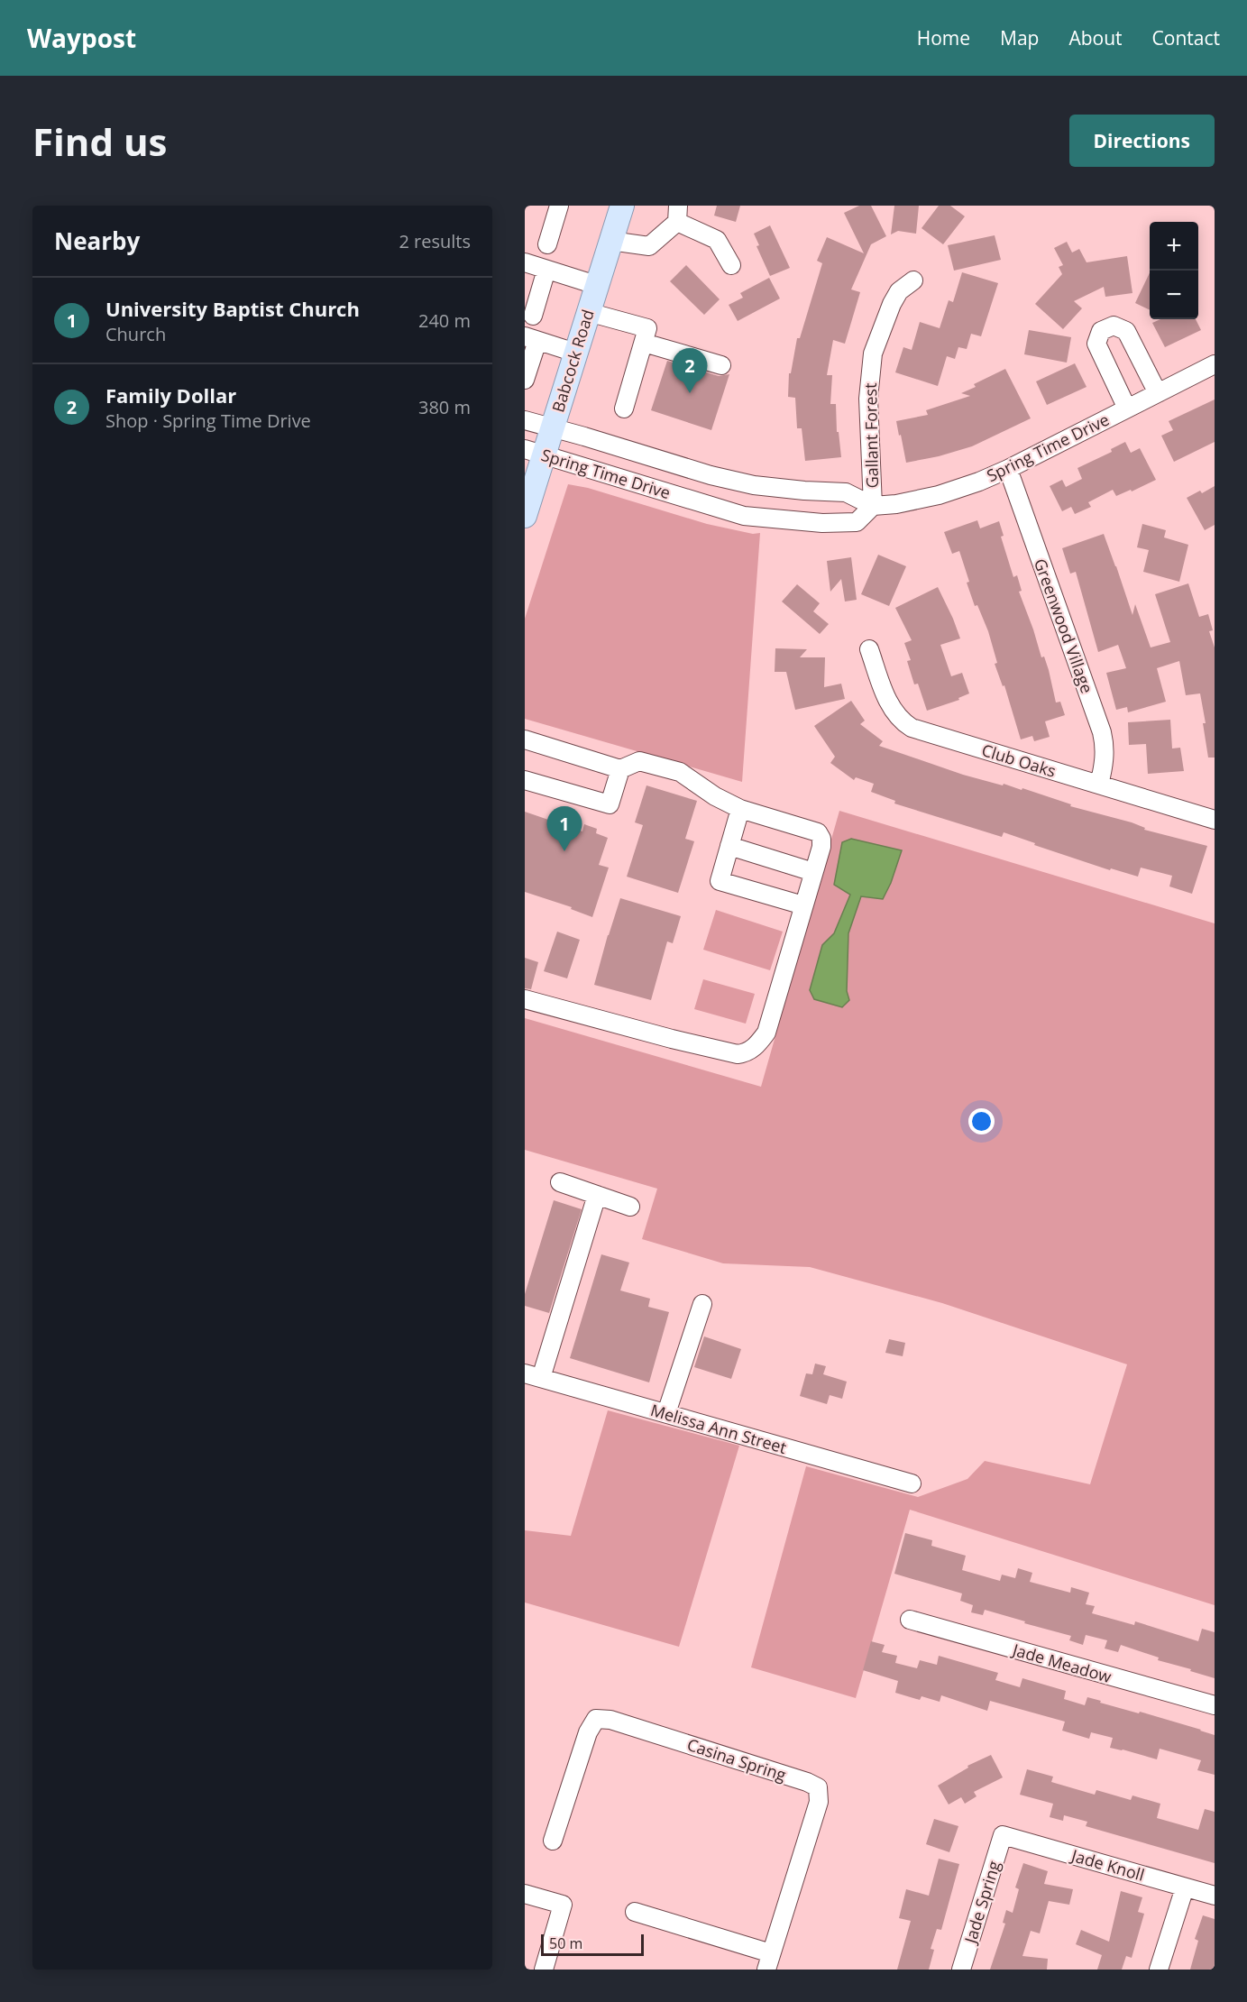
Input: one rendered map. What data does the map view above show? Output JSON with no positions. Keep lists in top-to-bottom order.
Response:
{
  "streets": {
    "main road": ["Babcock Road"],
    "street": [
      "Gallant Forest",
      "Spring Time Drive",
      "Greenwood Village",
      "Club Oaks",
      "Melissa Ann Street",
      "Jade Meadow",
      "Casina Spring",
      "Jade Knoll",
      "Jade Spring"
    ]
  },
  "crossings": [
    ["Babcock Road", "Spring Time Drive"],
    ["Gallant Forest", "Spring Time Drive"],
    ["Spring Time Drive", "Greenwood Village"],
    ["Greenwood Village", "Club Oaks"],
    ["Jade Knoll", "Jade Spring"]
  ],
  "scale_bar": "50 m",
  "page": {
    "header": "Waypost",
    "nav": [
      "Home",
      "Map",
      "About",
      "Contact"
    ],
    "buttons": "Directions",
    "title": "Find us",
    "heading": ["Nearby", "2 results"],
    "map_buttons": ["+", "−"],
    "list": [
      {
        "mark": "1",
        "name": "University Baptist Church",
        "note": "Church",
        "value": "240 m"
      },
      {
        "mark": "2",
        "name": "Family Dollar",
        "note": "Shop · Spring Time Drive",
        "value": "380 m"
      }
    ],
    "pins": ["2", "1"],
    "scale": "50 m"
  }
}
